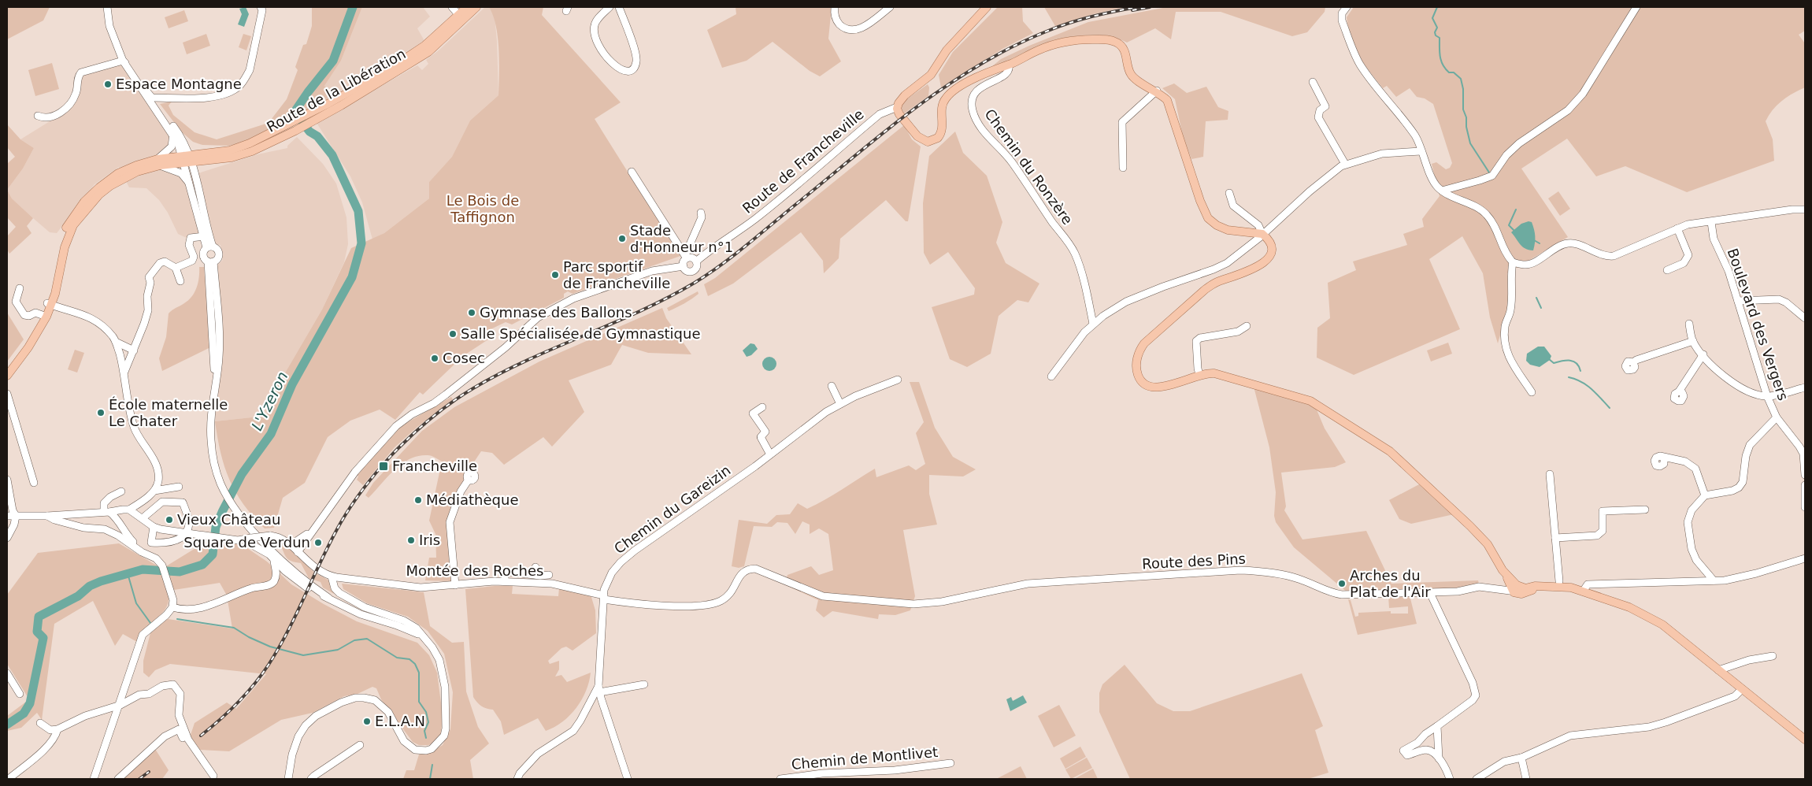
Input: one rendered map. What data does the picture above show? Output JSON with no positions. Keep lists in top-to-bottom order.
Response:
{
  "streets": {
    "main road": ["Route de la Libération"],
    "street": [
      "Route de Francheville",
      "Chemin du Ronzère",
      "Boulevard des Vergers",
      "Chemin du Gareizin",
      "Route des Pins",
      "Montée des Roches",
      "Chemin de Montlivet"
    ]
  },
  "crossings": [
    ["Chemin du Gareizin", "Montée des Roches"],
    ["Route des Pins", "Montée des Roches"]
  ],
  "water": ["L'Yzeron"],
  "parks": ["Le Bois de Taffignon"],
  "places": {
    "other": [
      "Espace Montagne",
      "Stade d'Honneur n°1",
      "Parc sportif de Francheville",
      "Gymnase des Ballons",
      "Salle Spécialisée de Gymnastique",
      "Cosec",
      "École maternelle Le Chater",
      "Médiathèque",
      "Vieux Château",
      "Iris",
      "Square de Verdun",
      "Arches du Plat de l'Air",
      "E.L.A.N"
    ],
    "transit": ["Francheville"]
  }
}
